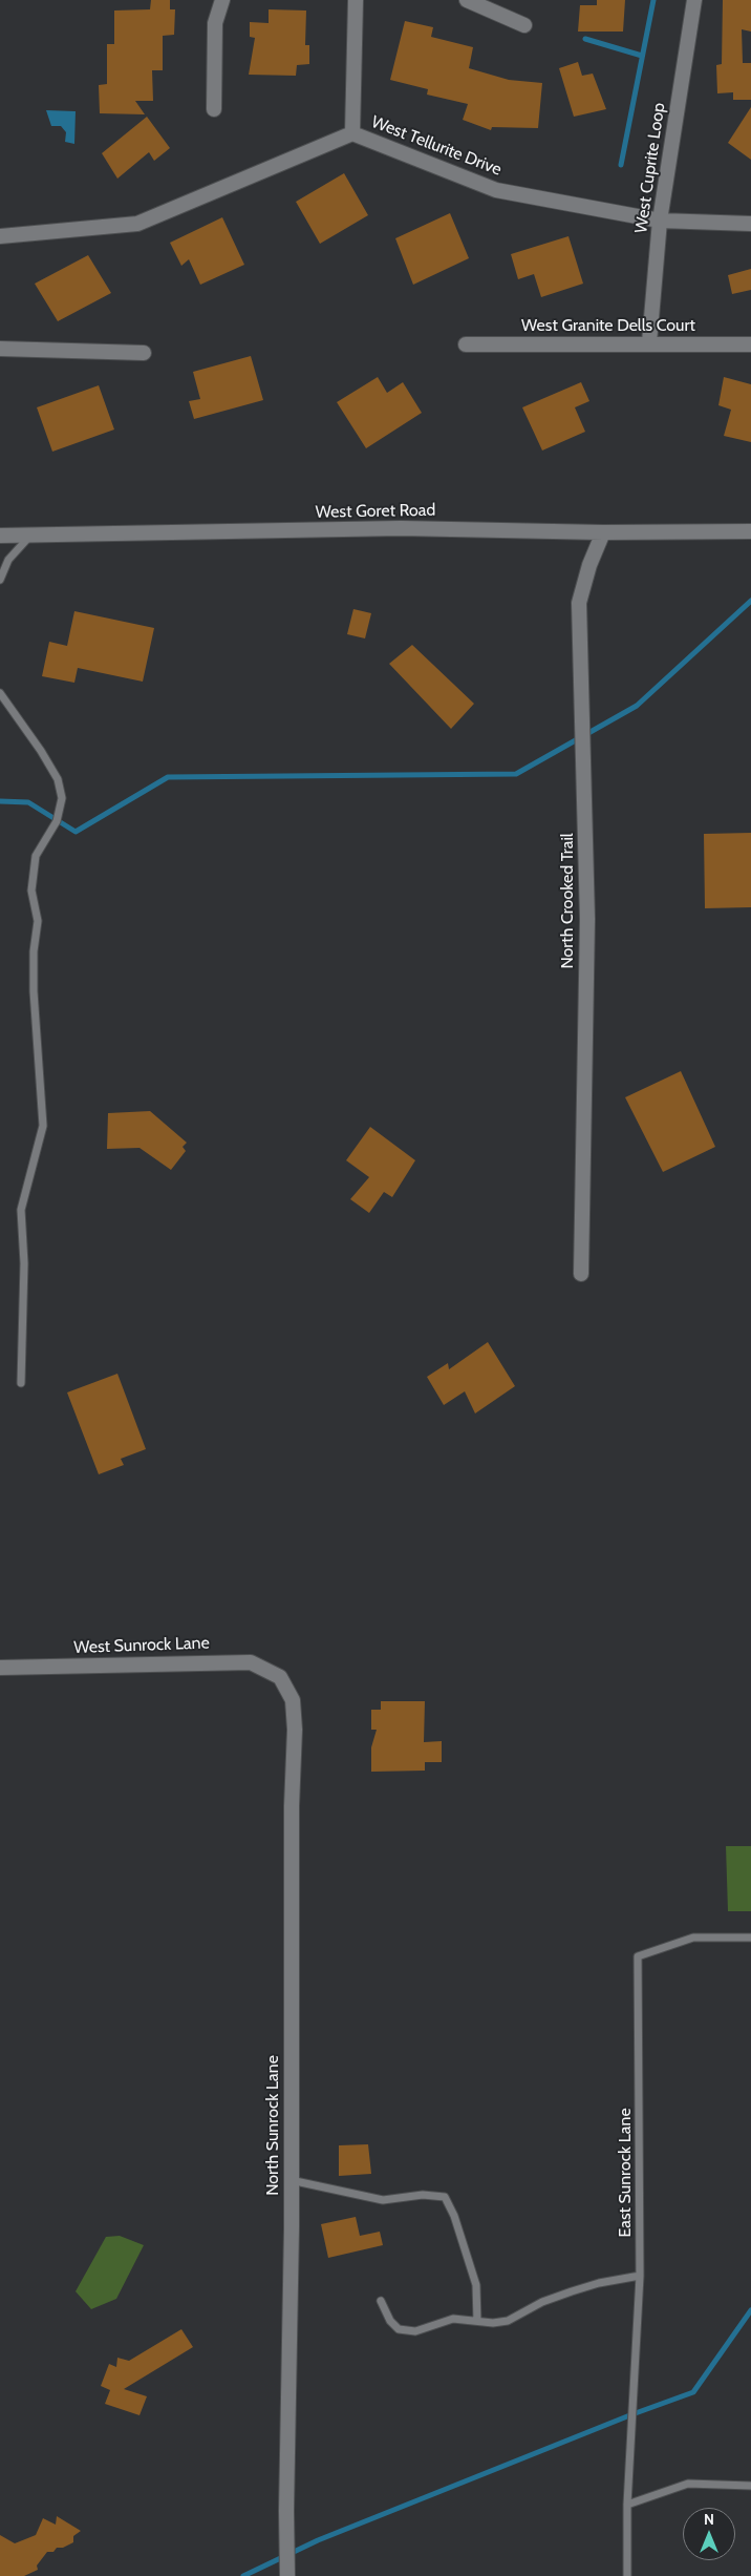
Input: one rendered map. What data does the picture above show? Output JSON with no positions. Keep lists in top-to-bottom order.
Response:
{
  "streets": {
    "street": [
      "West Tellurite Drive",
      "West Cuprite Loop",
      "West Granite Dells Court",
      "West Goret Road",
      "North Crooked Trail",
      "West Sunrock Lane",
      "North Sunrock Lane"
    ],
    "lane": ["East Sunrock Lane"]
  },
  "crossings": [
    ["West Tellurite Drive", "West Cuprite Loop"],
    ["West Cuprite Loop", "West Granite Dells Court"],
    ["West Goret Road", "North Crooked Trail"],
    ["West Sunrock Lane", "North Sunrock Lane"]
  ],
  "north": "top"
}
